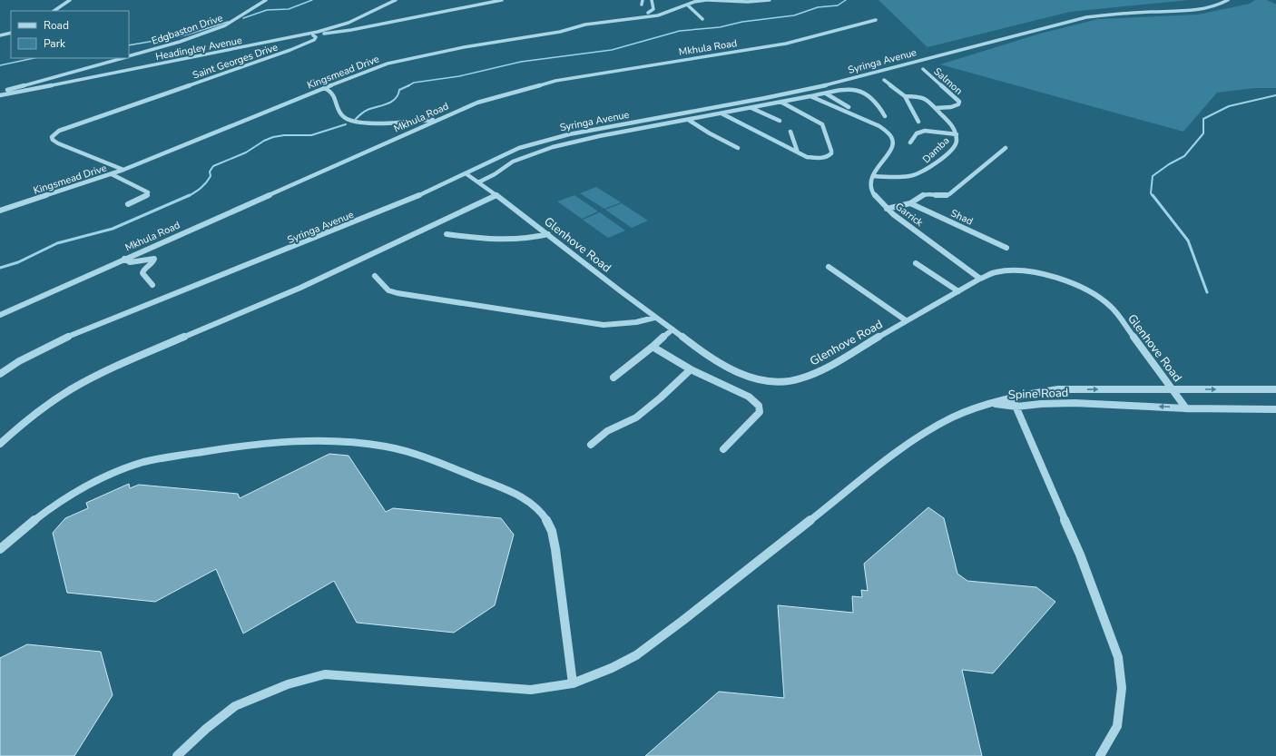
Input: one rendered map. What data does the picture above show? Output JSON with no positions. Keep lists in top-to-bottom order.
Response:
{
  "streets": {
    "street": [
      "Edgbaston Drive",
      "Mkhula Road",
      "Headingley Avenue",
      "Saint Georges Drive",
      "Syringa Avenue",
      "Kingsmead Drive",
      "Salmon",
      "Damba",
      "Garrick",
      "Shad",
      "Glenhove Road",
      "Spine Road"
    ]
  },
  "crossings": [
    ["Headingley Avenue", "Saint Georges Drive"],
    ["Saint Georges Drive", "Kingsmead Drive"],
    ["Syringa Avenue", "Glenhove Road"],
    ["Salmon", "Damba"],
    ["Garrick", "Shad"],
    ["Garrick", "Glenhove Road"],
    ["Glenhove Road", "Spine Road"]
  ],
  "legend": ["Road", "Park"]
}
